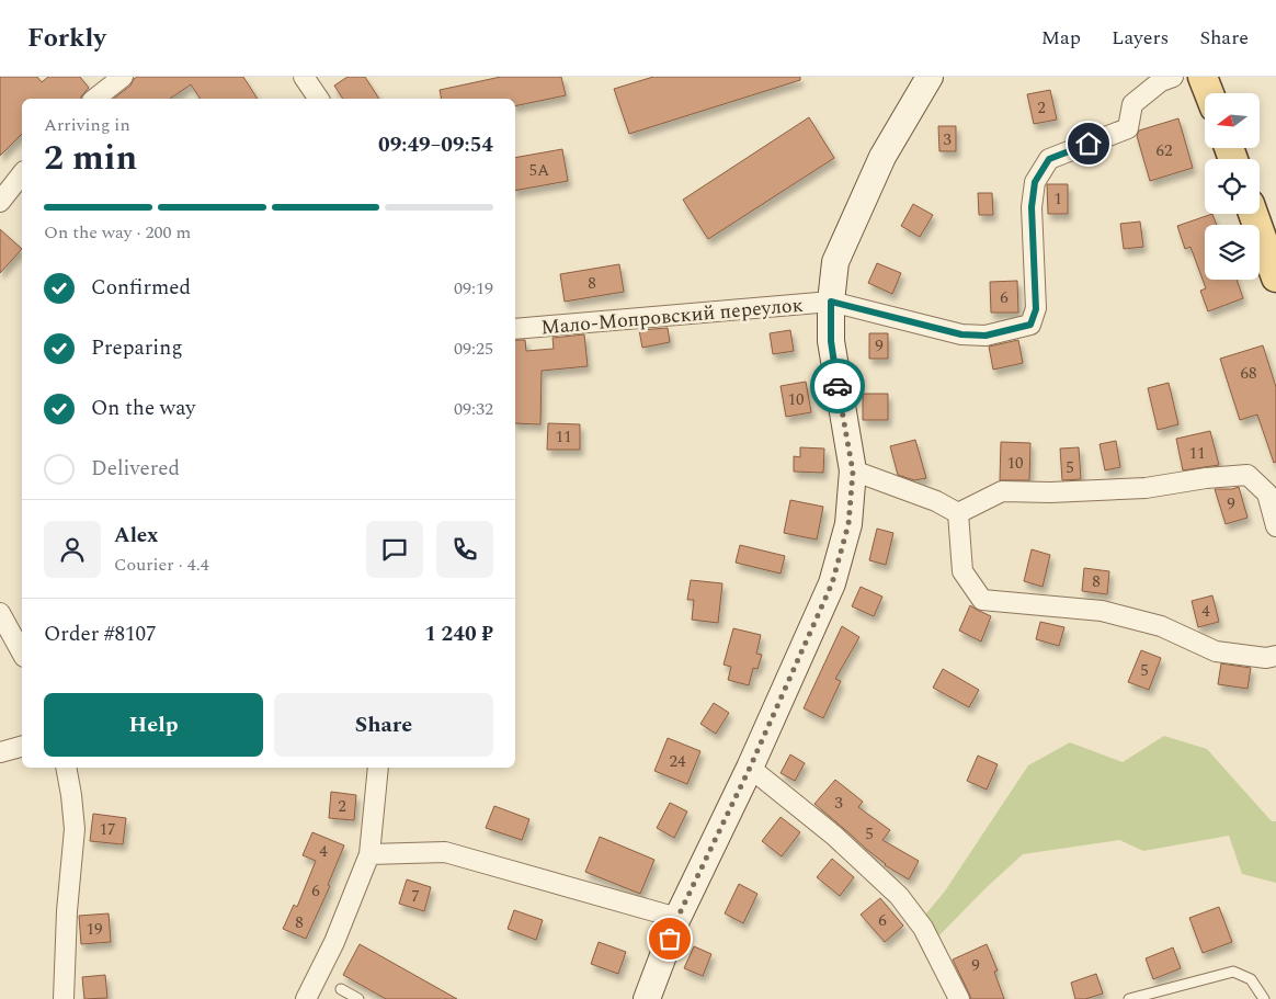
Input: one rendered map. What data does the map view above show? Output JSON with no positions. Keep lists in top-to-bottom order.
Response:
{
  "streets": {
    "street": ["Мало-Мопровский переулок"]
  },
  "house_numbers": [
    "2",
    "3",
    "62",
    "5А",
    "1",
    "8",
    "6",
    "9",
    "68",
    "10",
    "11",
    "11",
    "10",
    "5",
    "9",
    "8",
    "4",
    "5",
    "24",
    "3",
    "2",
    "17",
    "5",
    "4",
    "6",
    "7",
    "6",
    "8",
    "19",
    "9"
  ],
  "north": "left",
  "page": {
    "header": "Forkly",
    "nav": ["Map", "Layers", "Share"],
    "heading": ["2 min", "Arriving in", "09:49–09:54"],
    "panel": [
      "Alex",
      "Courier · 4.4",
      "Order #8107",
      "1 240 ₽"
    ],
    "bar": "On the way · 200 m",
    "list": [
      ["Confirmed", "09:19"],
      ["Preparing", "09:25"],
      ["On the way", "09:32"],
      "Delivered"
    ],
    "buttons": ["Help", "Share"]
  }
}
